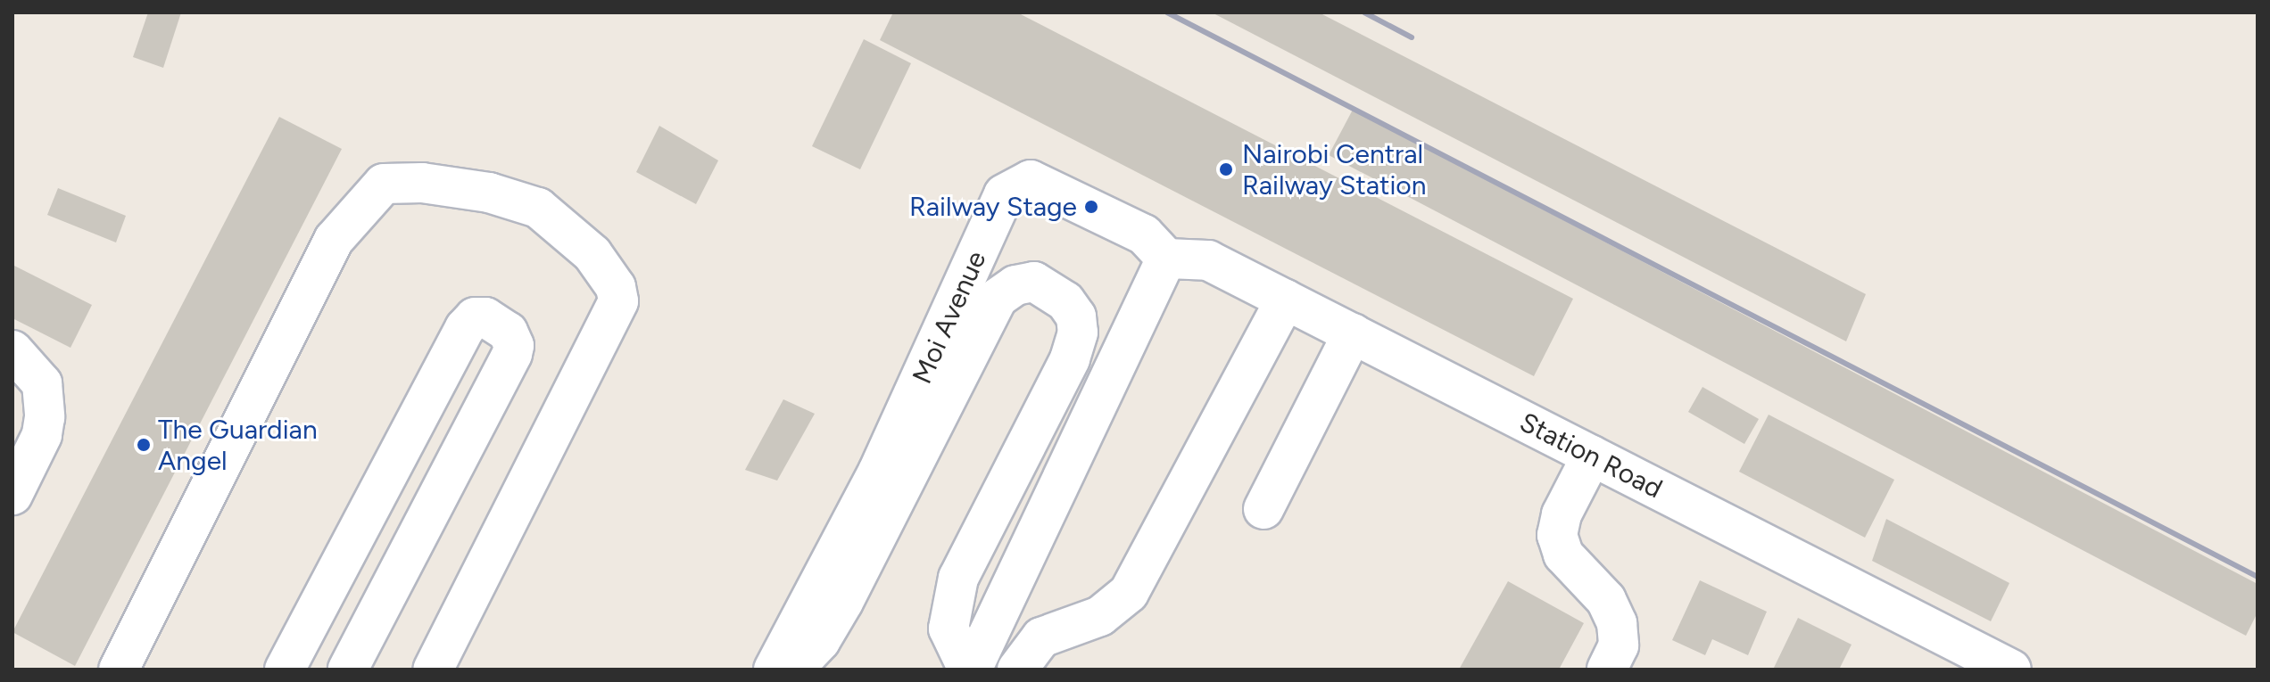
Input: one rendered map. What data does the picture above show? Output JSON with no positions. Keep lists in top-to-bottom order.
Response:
{
  "streets": {
    "street": ["Moi Avenue", "Station Road"]
  },
  "crossings": [
    ["Moi Avenue", "Station Road"]
  ],
  "places": ["Nairobi Central Railway Station", "Railway Stage", "The Guardian Angel"]
}
